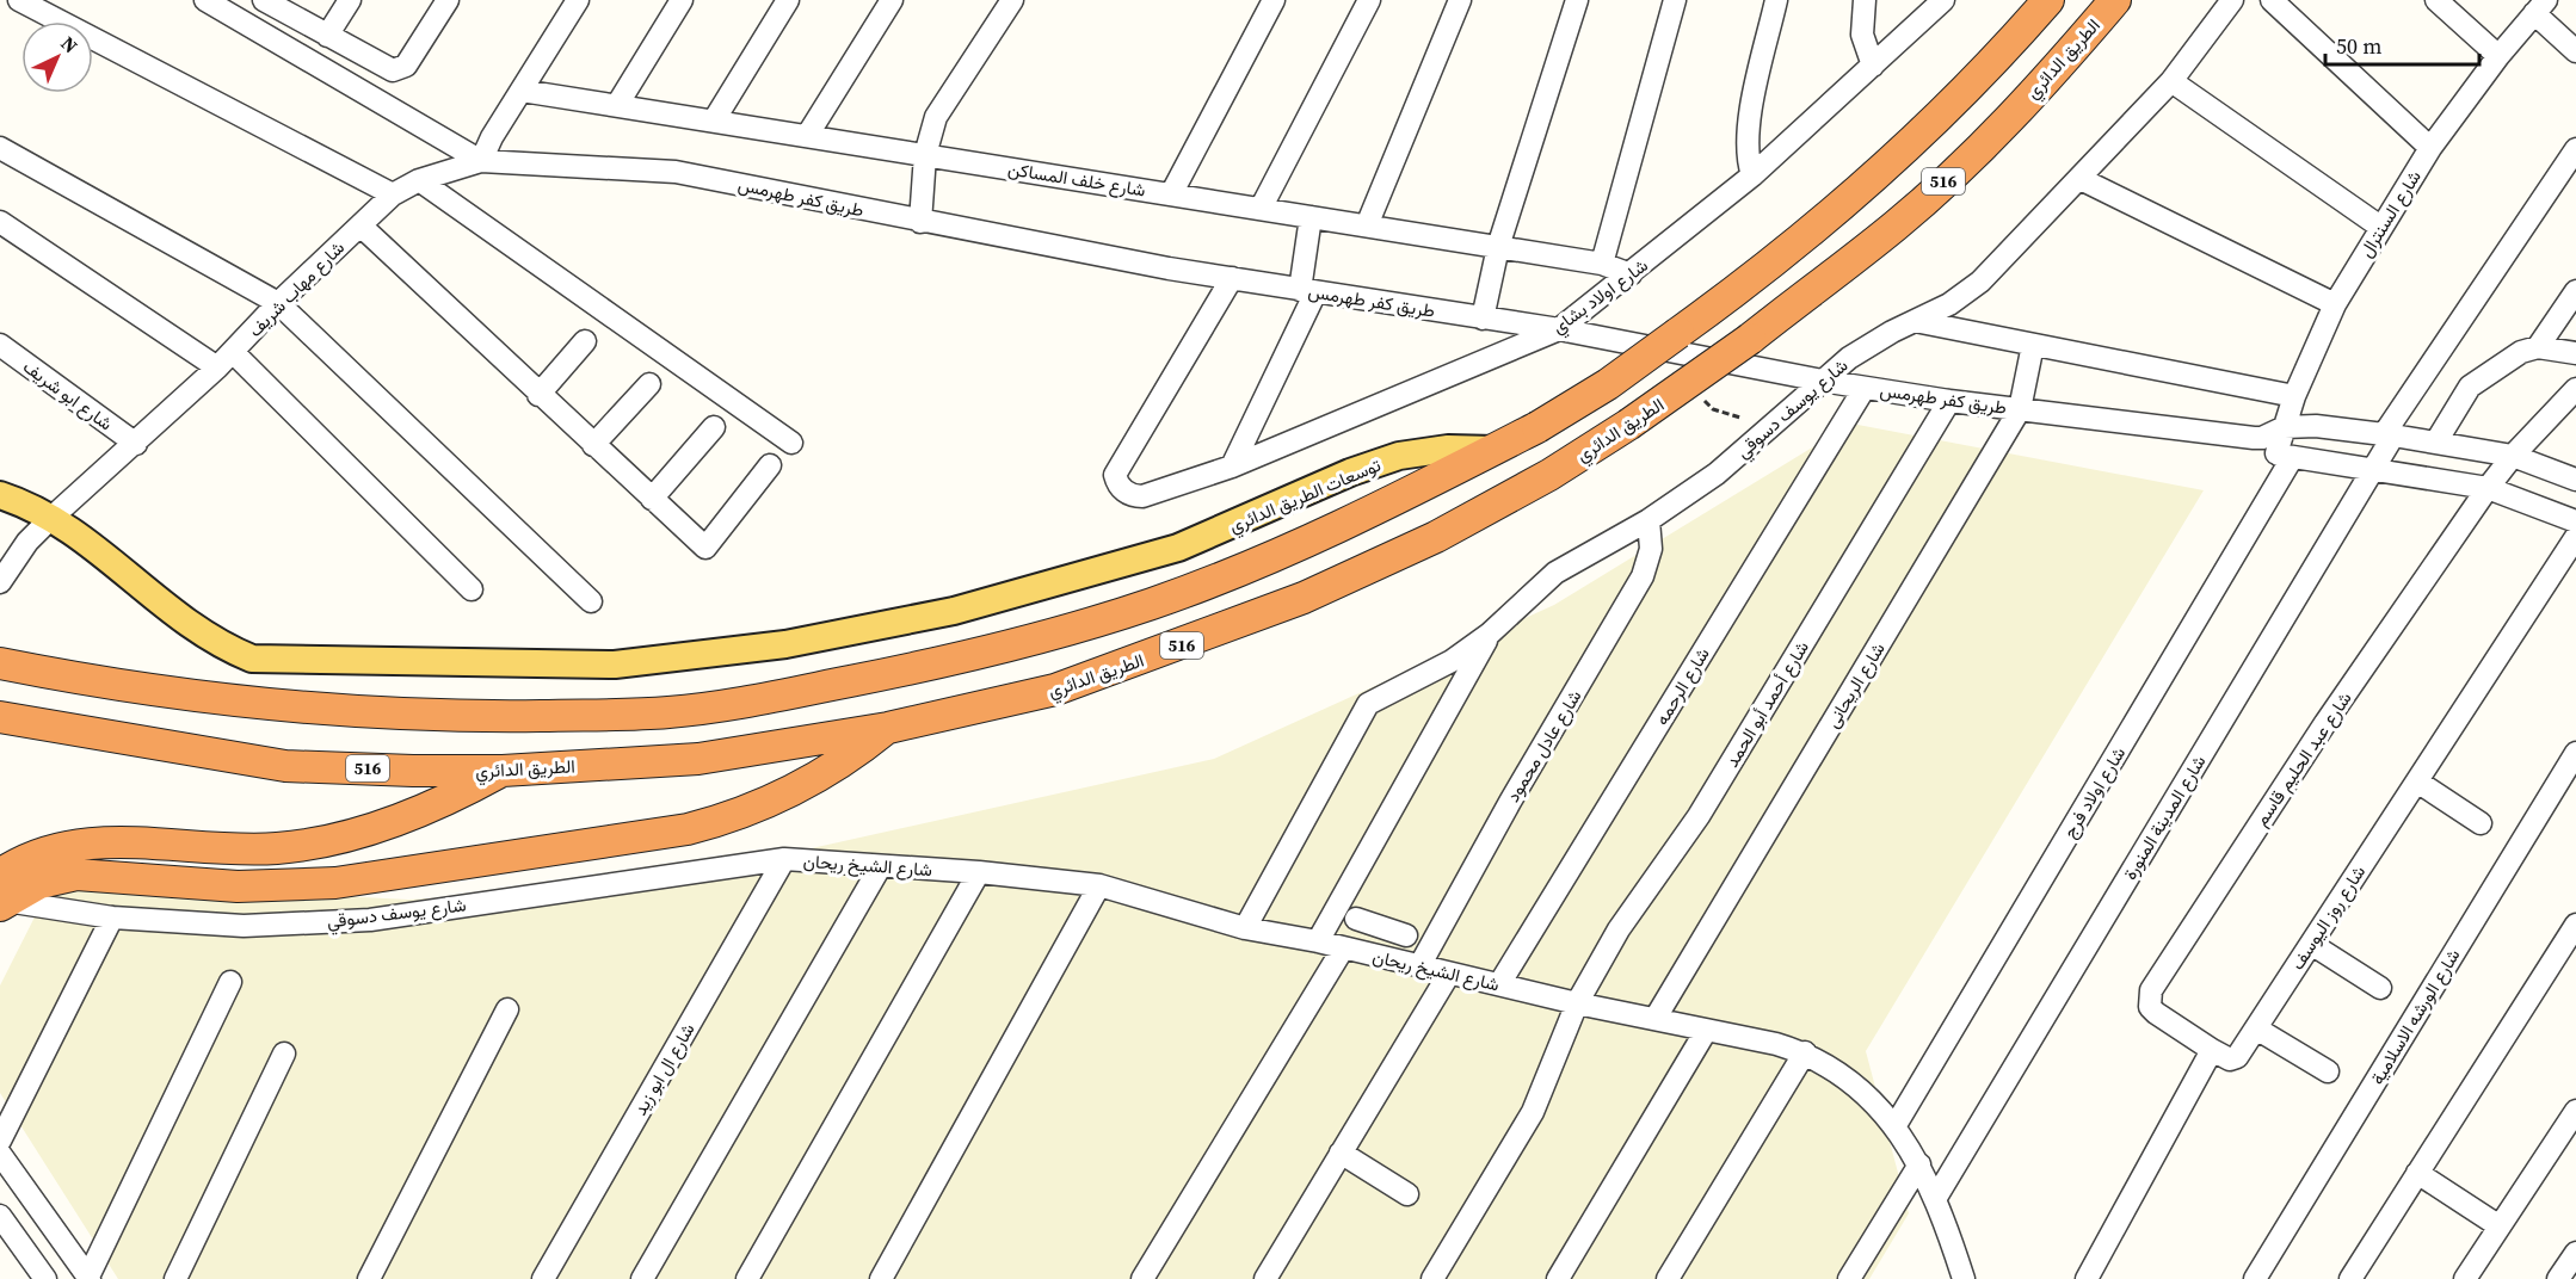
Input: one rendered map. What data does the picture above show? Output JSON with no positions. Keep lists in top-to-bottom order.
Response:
{
  "streets": {
    "highway": ["الطريق الدائري", "516"],
    "main road": ["توسعات الطريق الدائري"],
    "street": [
      "شارع خلف المساكن",
      "طريق كفر طهرمس",
      "شارع السنترال",
      "شارع مهاب شريف",
      "شارع اولاد بشاي",
      "شارع ابو شريف",
      "شارع يوسف دسوقي",
      "شارع الريحانى",
      "شارع الرحمه",
      "شارع أحمد أبو الحمد",
      "شارع عادل محمود",
      "شارع عبد الحليم قاسم",
      "شارع اولاد فرج",
      "شارع المدينة المنورة",
      "شارع الشيخ ريحان",
      "شارع روز اليوسف",
      "شارع الورشه الاسلامية",
      "شارع ال ابو زيد"
    ]
  },
  "crossings": [
    ["شارع خلف المساكن", "شارع اولاد بشاي"],
    ["516", "توسعات الطريق الدائري"],
    ["طريق كفر طهرمس", "شارع مهاب شريف"],
    ["طريق كفر طهرمس", "شارع اولاد بشاي"],
    ["طريق كفر طهرمس", "شارع يوسف دسوقي"],
    ["طريق كفر طهرمس", "شارع الريحانى"],
    ["طريق كفر طهرمس", "شارع الرحمه"],
    ["طريق كفر طهرمس", "شارع أحمد أبو الحمد"],
    ["طريق كفر طهرمس", "شارع عبد الحليم قاسم"],
    ["طريق كفر طهرمس", "شارع اولاد فرج"],
    ["طريق كفر طهرمس", "شارع المدينة المنورة"],
    ["شارع مهاب شريف", "شارع ابو شريف"],
    ["شارع مهاب شريف", "توسعات الطريق الدائري"],
    ["شارع يوسف دسوقي", "شارع عادل محمود"],
    ["شارع يوسف دسوقي", "شارع الشيخ ريحان"],
    ["شارع يوسف دسوقي", "شارع ال ابو زيد"],
    ["شارع الريحانى", "شارع الشيخ ريحان"],
    ["شارع الرحمه", "شارع الشيخ ريحان"],
    ["شارع أحمد أبو الحمد", "شارع الشيخ ريحان"],
    ["شارع عادل محمود", "شارع الشيخ ريحان"],
    ["شارع عبد الحليم قاسم", "شارع روز اليوسف"],
    ["شارع اولاد فرج", "شارع الشيخ ريحان"],
    ["شارع المدينة المنورة", "شارع الشيخ ريحان"],
    ["شارع الشيخ ريحان", "شارع ال ابو زيد"]
  ],
  "scale_bar": "50 m",
  "north": "top right"
}
